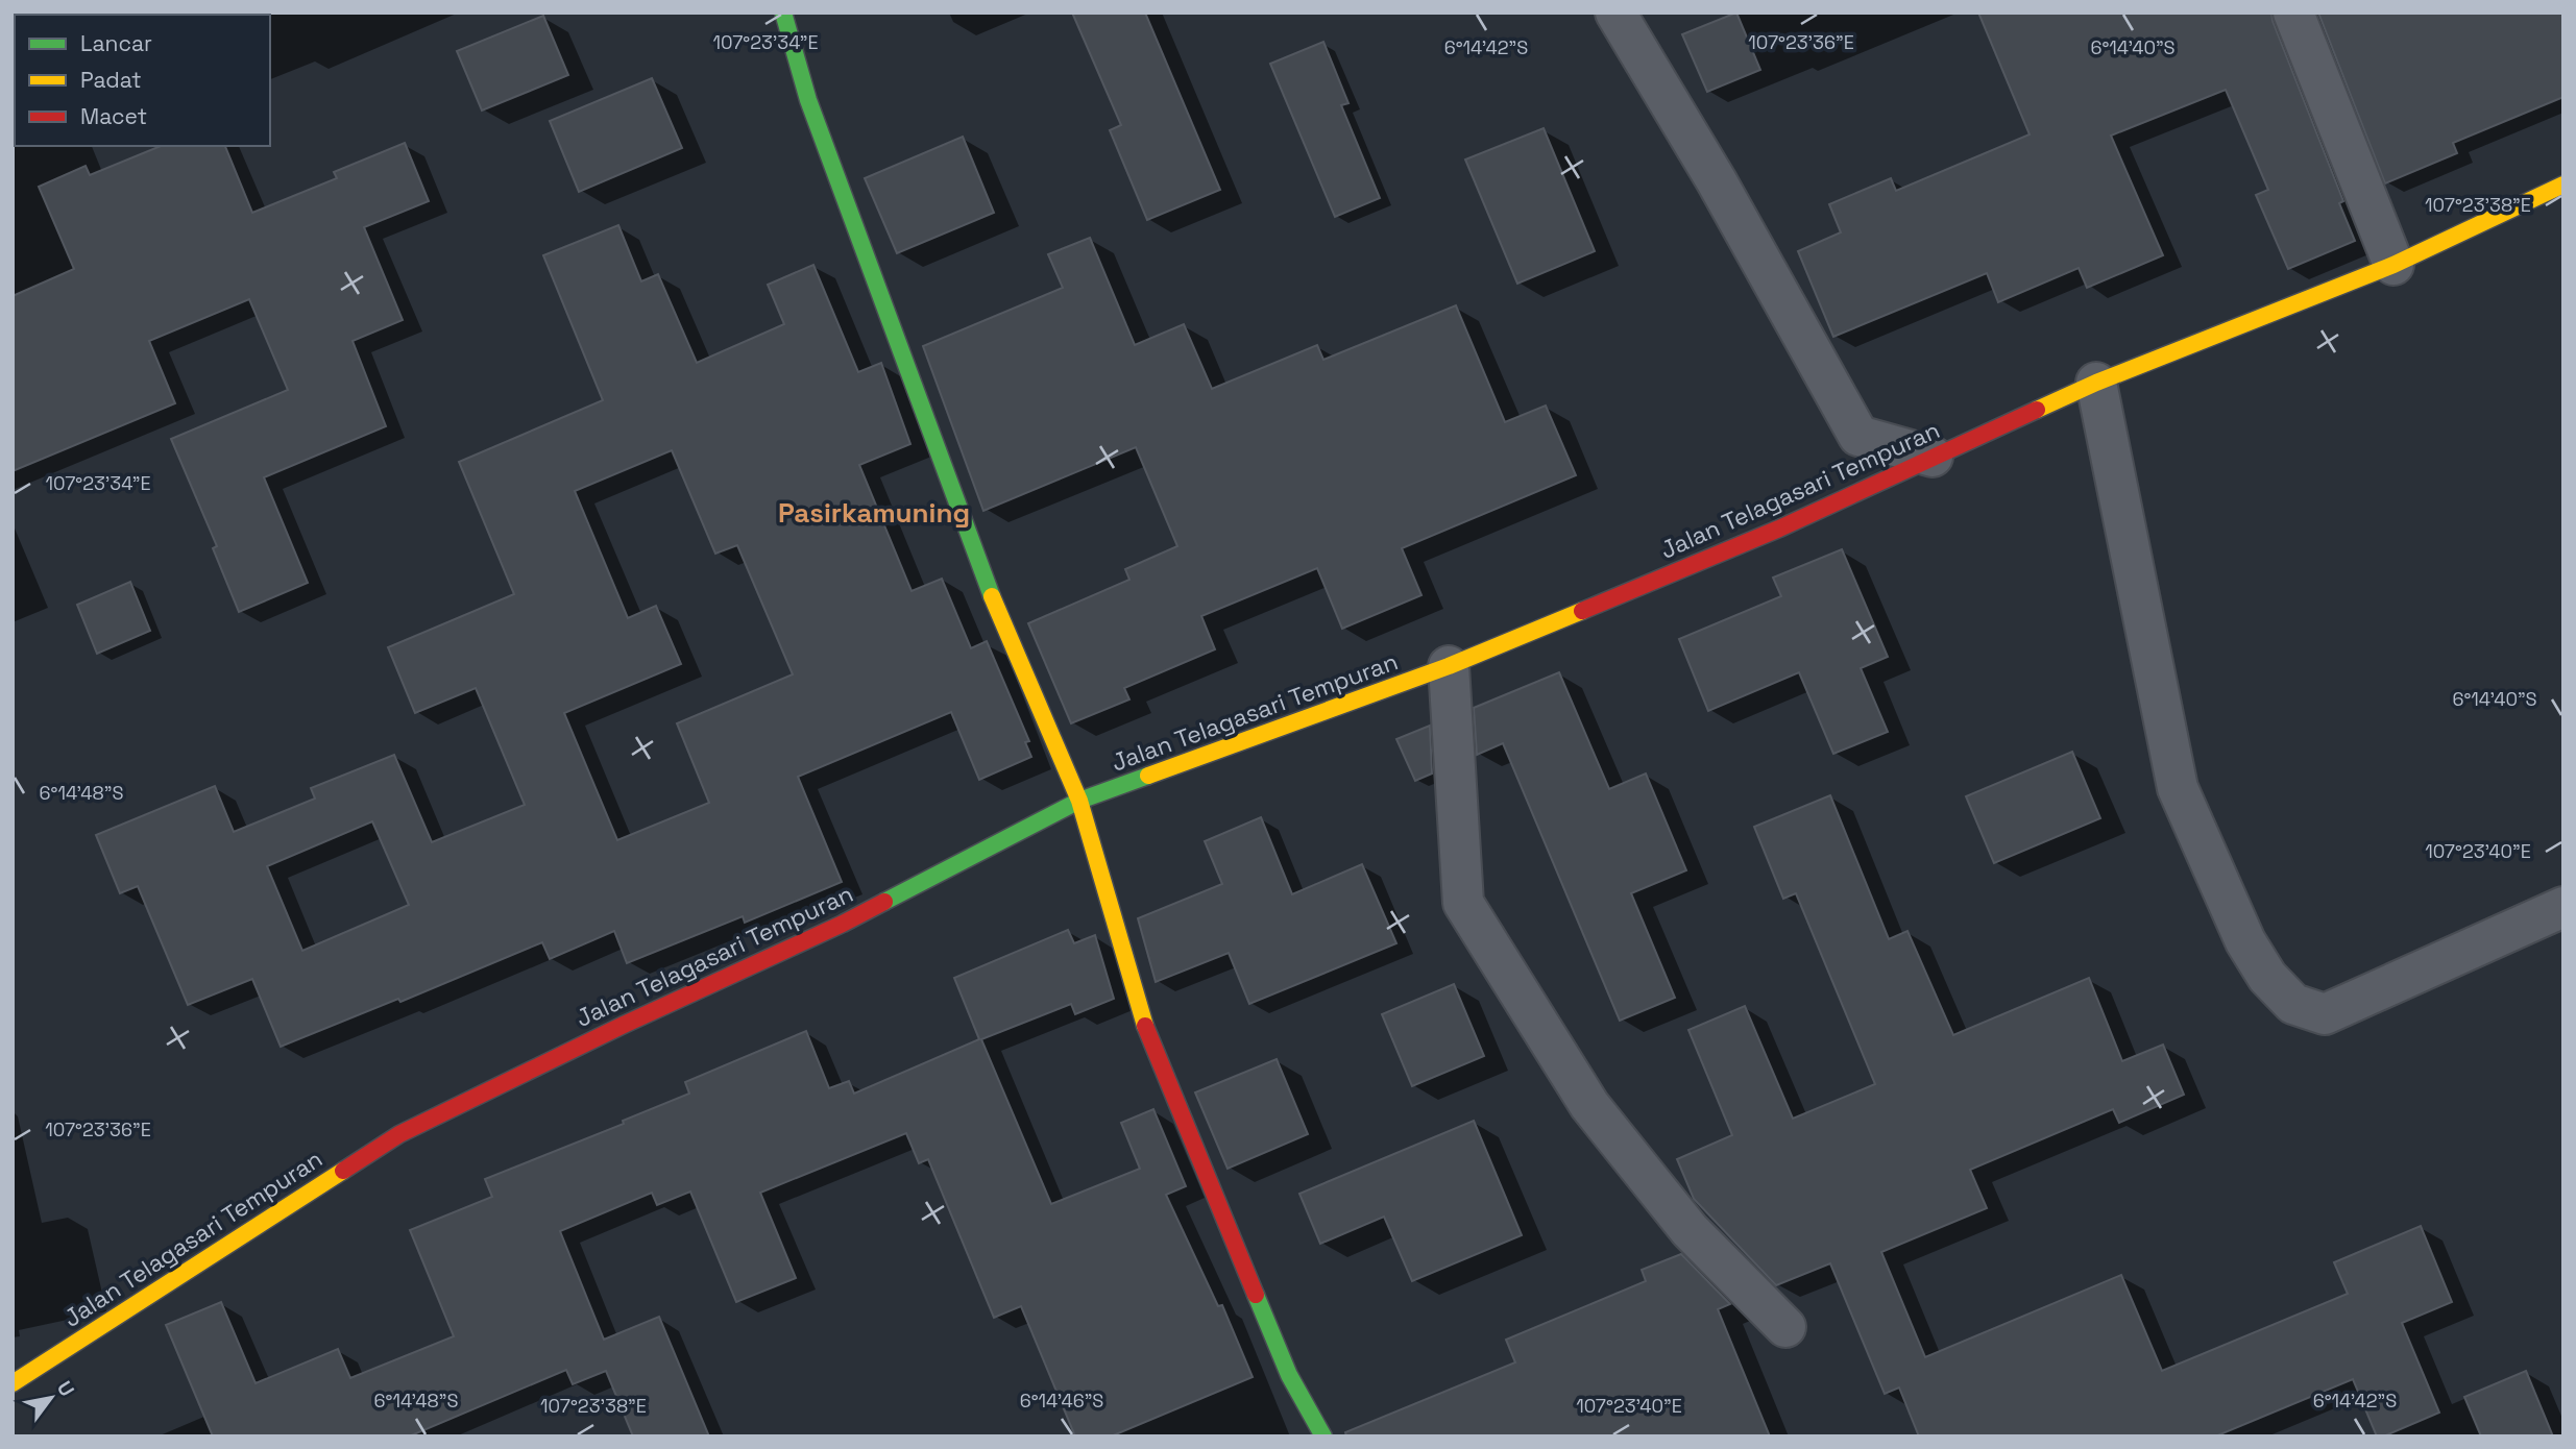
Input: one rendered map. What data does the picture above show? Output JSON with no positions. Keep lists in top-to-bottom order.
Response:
{
  "streets": {
    "street": ["Jalan Telagasari Tempuran"]
  },
  "districts": ["Pasirkamuning"],
  "legend": ["Lancar", "Padat", "Macet"],
  "north": "top right",
  "coordinates": [
    "107°23'34\"E",
    "107°23'36\"E",
    "6°14'42\"S",
    "6°14'40\"S",
    "107°23'38\"E",
    "6°14'48\"S",
    "107°23'40\"E",
    "6°14'46\"S"
  ]
}
